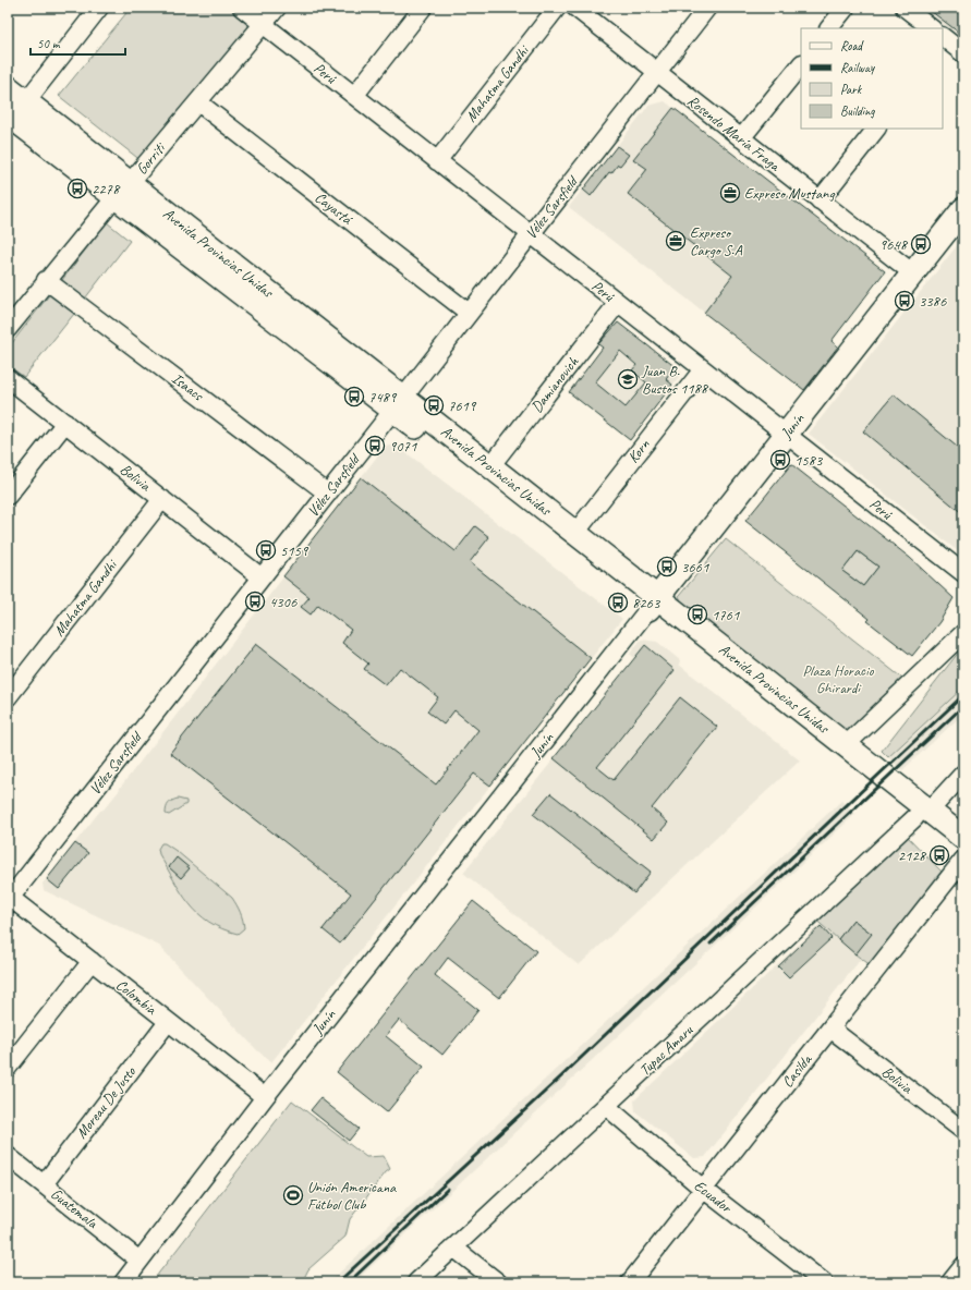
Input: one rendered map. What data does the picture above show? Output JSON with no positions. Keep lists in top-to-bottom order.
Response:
{
  "streets": {
    "main road": ["Avenida Provincias Unidas", "Junín"],
    "street": [
      "Perú",
      "Mahatma Gandhi",
      "Rosendo María Fraga",
      "Gorriti",
      "Cayastá",
      "Vélez Sarsfield",
      "Damianovich",
      "Isaacs",
      "Korn",
      "Bolivia",
      "Colombia",
      "Tupac Amaru",
      "Casilda",
      "Moreau De Justo",
      "Ecuador",
      "Guatemala"
    ]
  },
  "crossings": [
    ["Perú", "Mahatma Gandhi"],
    ["Perú", "Gorriti"],
    ["Perú", "Vélez Sarsfield"],
    ["Perú", "Damianovich"],
    ["Perú", "Junín"],
    ["Perú", "Korn"],
    ["Mahatma Gandhi", "Bolivia"],
    ["Rosendo María Fraga", "Vélez Sarsfield"],
    ["Rosendo María Fraga", "Junín"],
    ["Gorriti", "Cayastá"],
    ["Gorriti", "Avenida Provincias Unidas"],
    ["Gorriti", "Isaacs"],
    ["Cayastá", "Vélez Sarsfield"],
    ["Vélez Sarsfield", "Avenida Provincias Unidas"],
    ["Vélez Sarsfield", "Isaacs"],
    ["Vélez Sarsfield", "Bolivia"],
    ["Vélez Sarsfield", "Colombia"],
    ["Avenida Provincias Unidas", "Damianovich"],
    ["Avenida Provincias Unidas", "Junín"],
    ["Avenida Provincias Unidas", "Korn"],
    ["Avenida Provincias Unidas", "Tupac Amaru"],
    ["Junín", "Colombia"],
    ["Junín", "Guatemala"],
    ["Bolivia", "Casilda"],
    ["Colombia", "Moreau De Justo"],
    ["Tupac Amaru", "Ecuador"],
    ["Casilda", "Ecuador"],
    ["Moreau De Justo", "Guatemala"]
  ],
  "parks": ["Plaza Horacio Ghirardi"],
  "places": {
    "bus stop": [
      "2278",
      "9648",
      "3386",
      "7489",
      "7619",
      "9071",
      "1583",
      "5159",
      "3661",
      "4306",
      "8263",
      "1761",
      "2128"
    ],
    "office": ["Expreso Mustang", "Expreso Cargo S.A"],
    "school or university": ["Juan B. Bustos 1188"],
    "sports": ["Unión Americana Fútbol Club"]
  },
  "legend": [
    "Road",
    "Railway",
    "Park",
    "Building"
  ],
  "scale_bar": "50 m"
}
